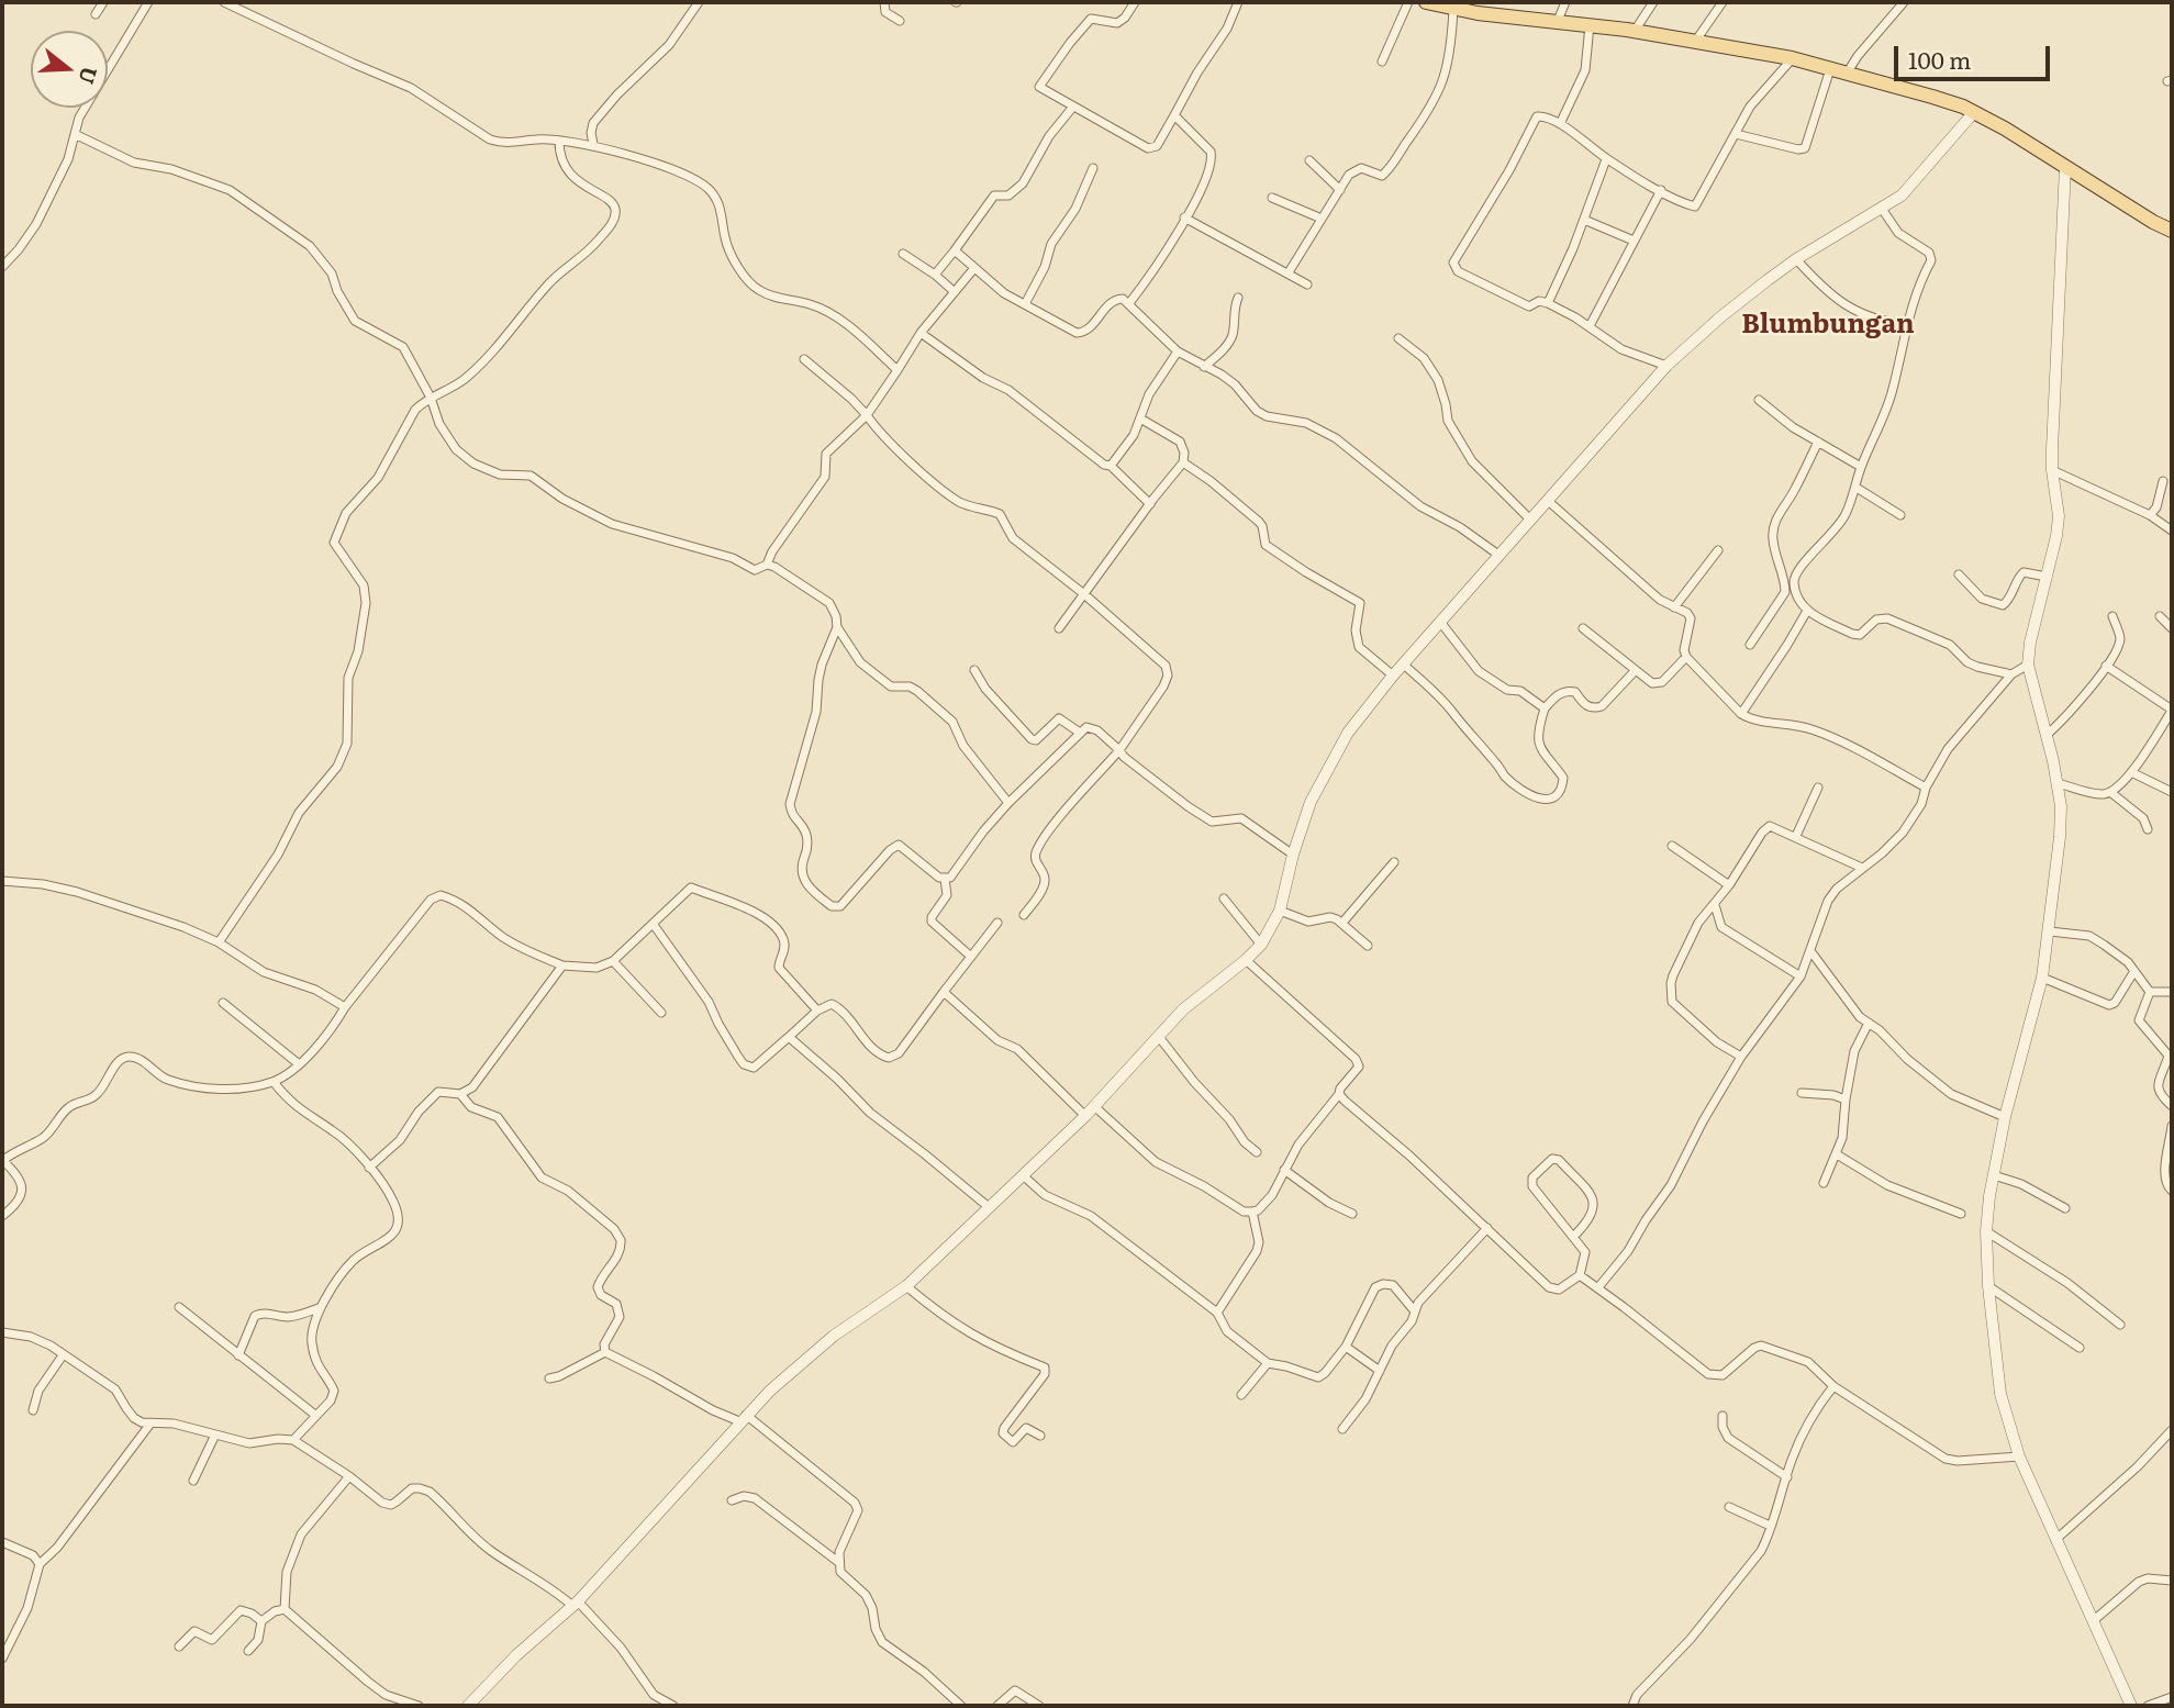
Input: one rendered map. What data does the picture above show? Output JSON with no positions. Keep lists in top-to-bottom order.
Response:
{
  "districts": ["Blumbungan"],
  "scale_bar": "100 m",
  "north": "right"
}
